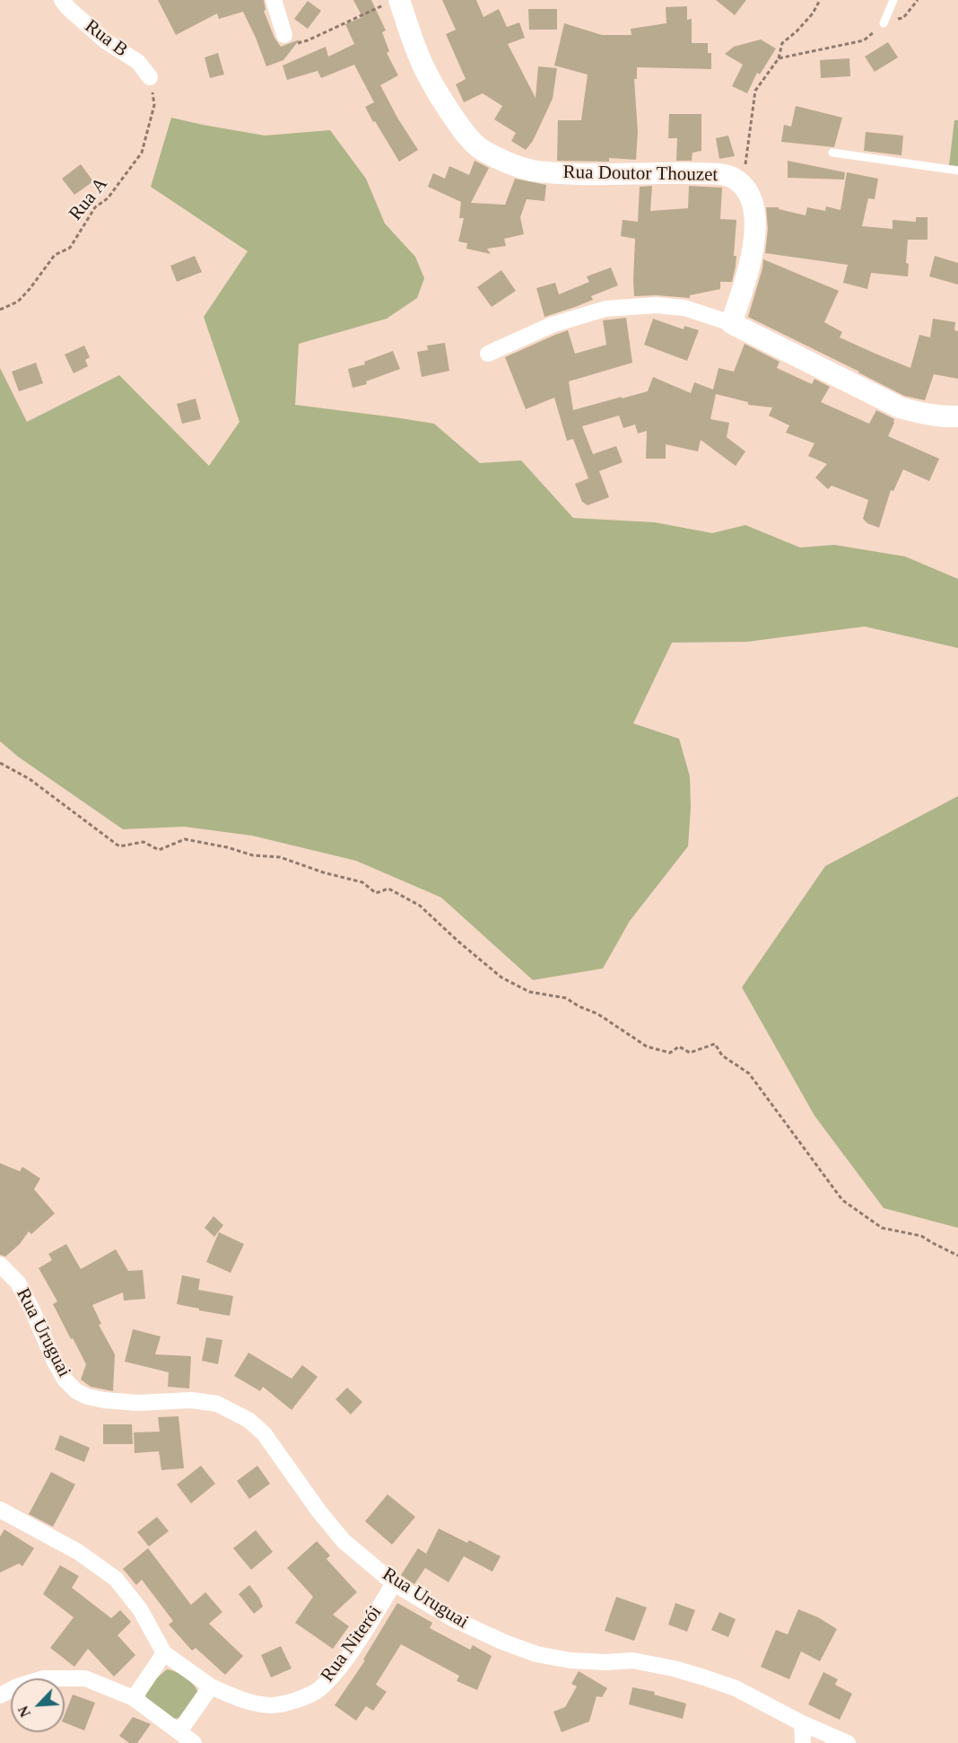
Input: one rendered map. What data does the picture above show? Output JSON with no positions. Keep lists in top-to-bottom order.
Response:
{
  "streets": {
    "street": [
      "Rua B",
      "Rua Doutor Thouzet",
      "Rua Uruguai",
      "Rua Niterói"
    ],
    "path": ["Rua A"]
  },
  "crossings": [
    ["Rua B", "Rua A"],
    ["Rua Uruguai", "Rua Niterói"]
  ],
  "north": "bottom left"
}
